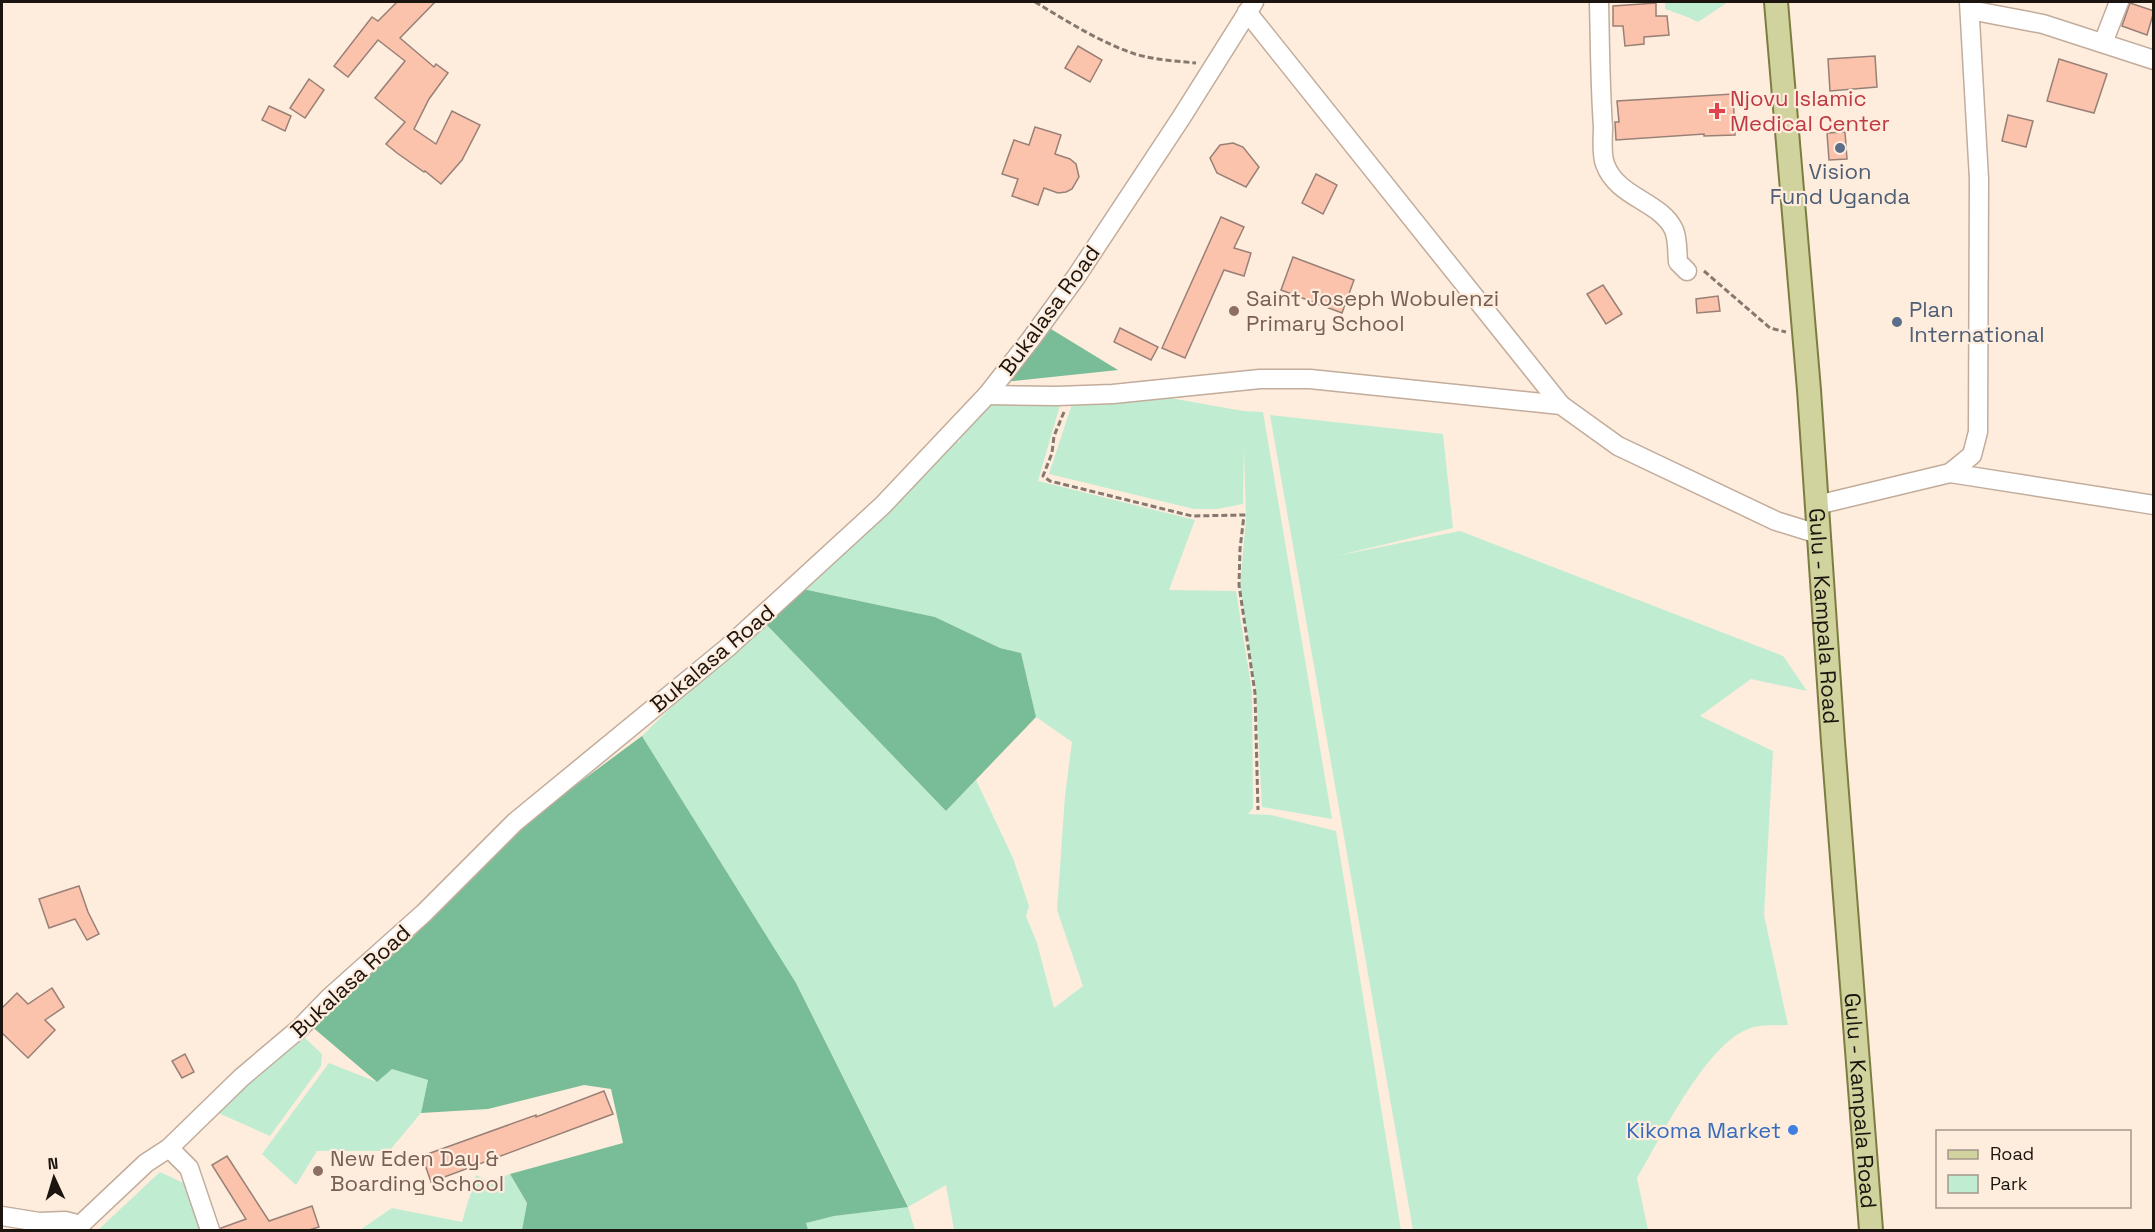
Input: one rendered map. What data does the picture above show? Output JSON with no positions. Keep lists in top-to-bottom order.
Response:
{
  "streets": {
    "main road": ["Gulu - Kampala Road"],
    "street": ["Bukalasa Road"]
  },
  "places": {
    "health": ["Njovu Islamic Medical Center"],
    "other": [
      "Vision Fund Uganda",
      "Saint Joseph Wobulenzi Primary School",
      "Plan International",
      "Kikoma Market",
      "New Eden Day & Boarding School"
    ]
  },
  "legend": ["Road", "Park"],
  "north": "top"
}
